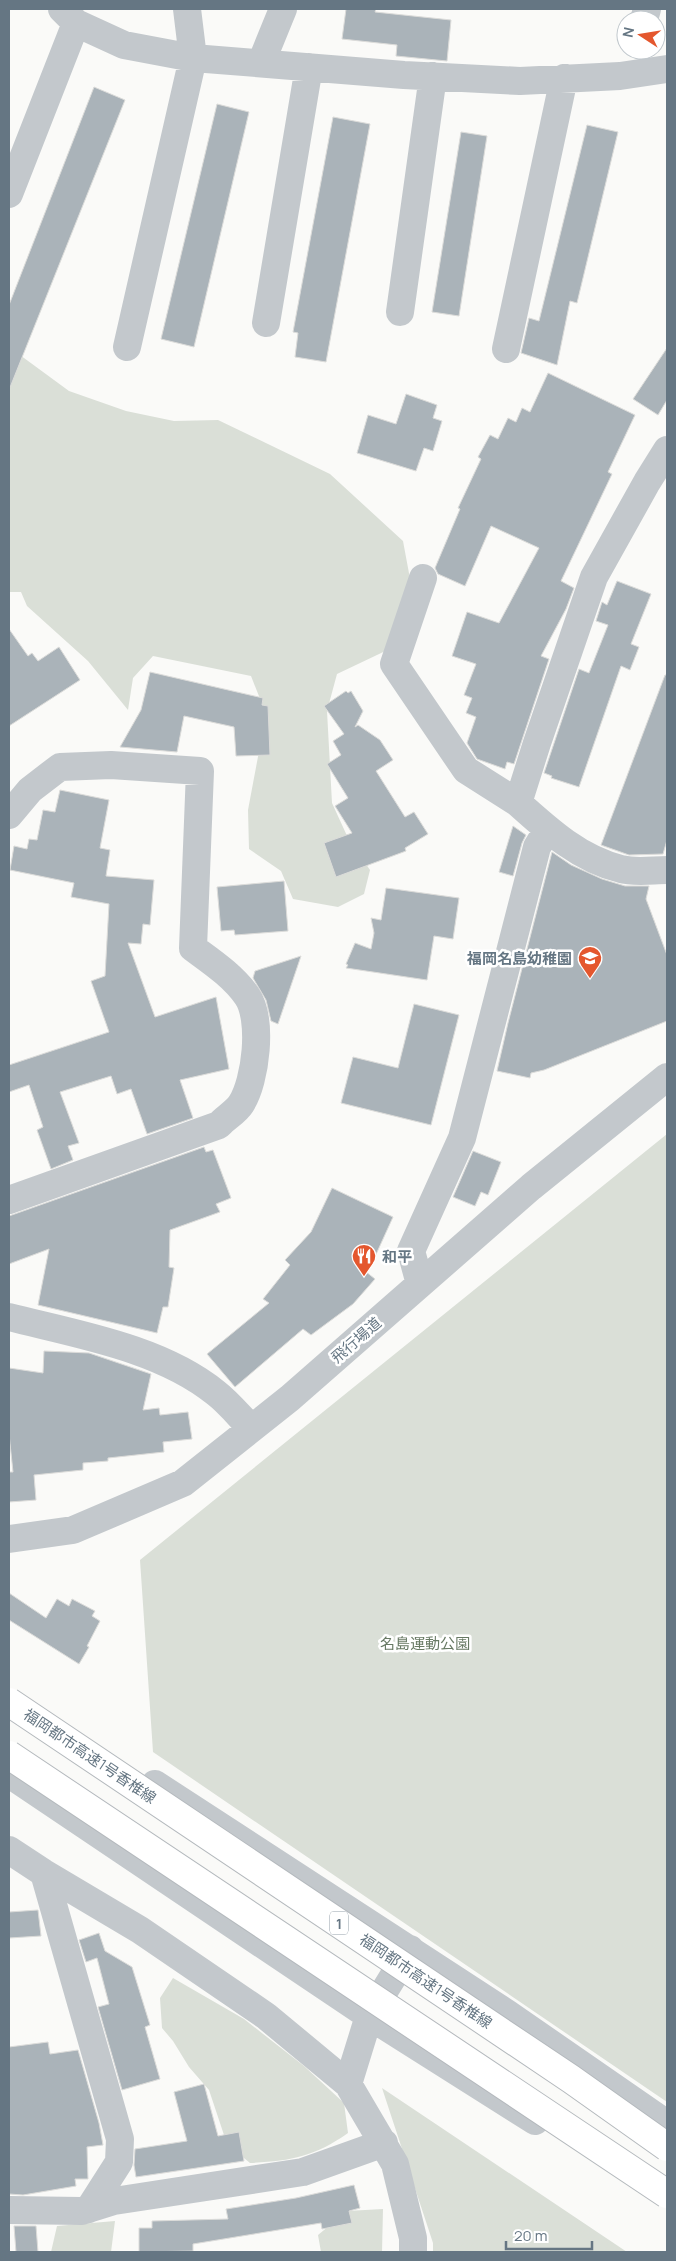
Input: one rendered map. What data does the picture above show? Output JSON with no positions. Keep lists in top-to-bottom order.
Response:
{
  "streets": {
    "highway": ["福岡都市高速1号香椎線", "1"],
    "street": ["飛行場道"]
  },
  "parks": ["名島運動公園"],
  "places": {
    "school or university": ["福岡名島幼稚園"],
    "restaurant": ["和平"]
  },
  "scale_bar": "20 m",
  "north": "left"
}
